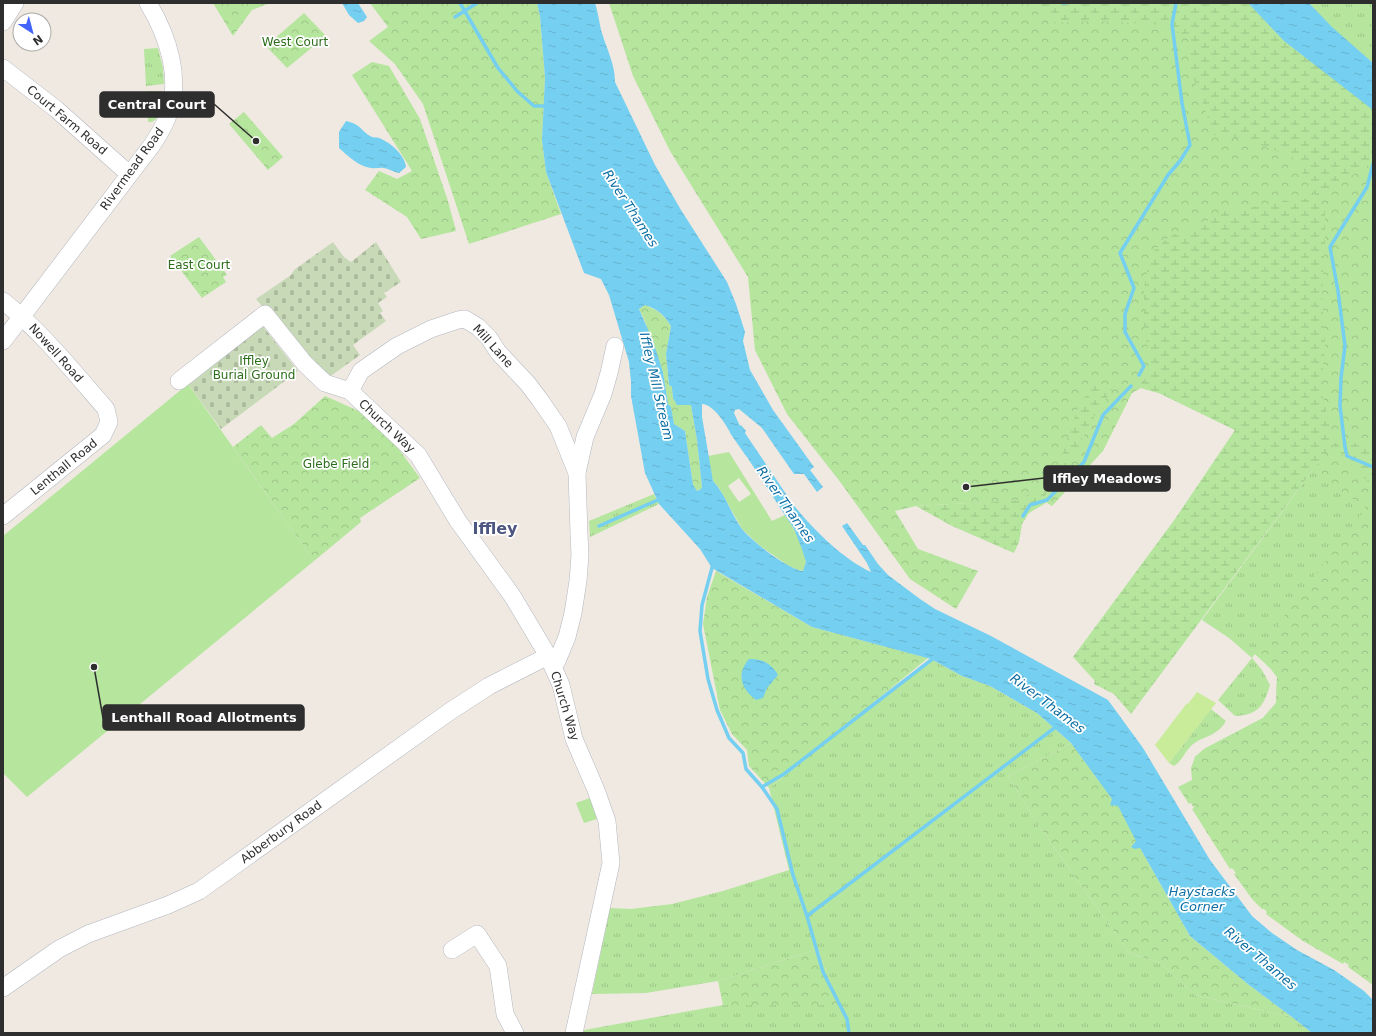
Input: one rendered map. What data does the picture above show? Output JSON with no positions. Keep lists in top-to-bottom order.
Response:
{
  "streets": {
    "street": [
      "Court Farm Road",
      "Rivermead Road",
      "Mill Lane",
      "Nowell Road",
      "Church Way",
      "Lenthall Road",
      "Abberbury Road"
    ]
  },
  "crossings": [
    ["Court Farm Road", "Rivermead Road"],
    ["Rivermead Road", "Nowell Road"],
    ["Mill Lane", "Church Way"],
    ["Mill Lane", "Abberbury Road"],
    ["Nowell Road", "Lenthall Road"],
    ["Church Way", "Abberbury Road"]
  ],
  "districts": ["Iffley"],
  "water": ["River Thames", "Iffley Mill Stream", "Haystacks Corner"],
  "parks": [
    "West Court",
    "East Court",
    "Iffley Burial Ground",
    "Glebe Field"
  ],
  "places": ["Central Court", "Iffley Meadows", "Lenthall Road Allotments"],
  "north": "bottom right"
}
